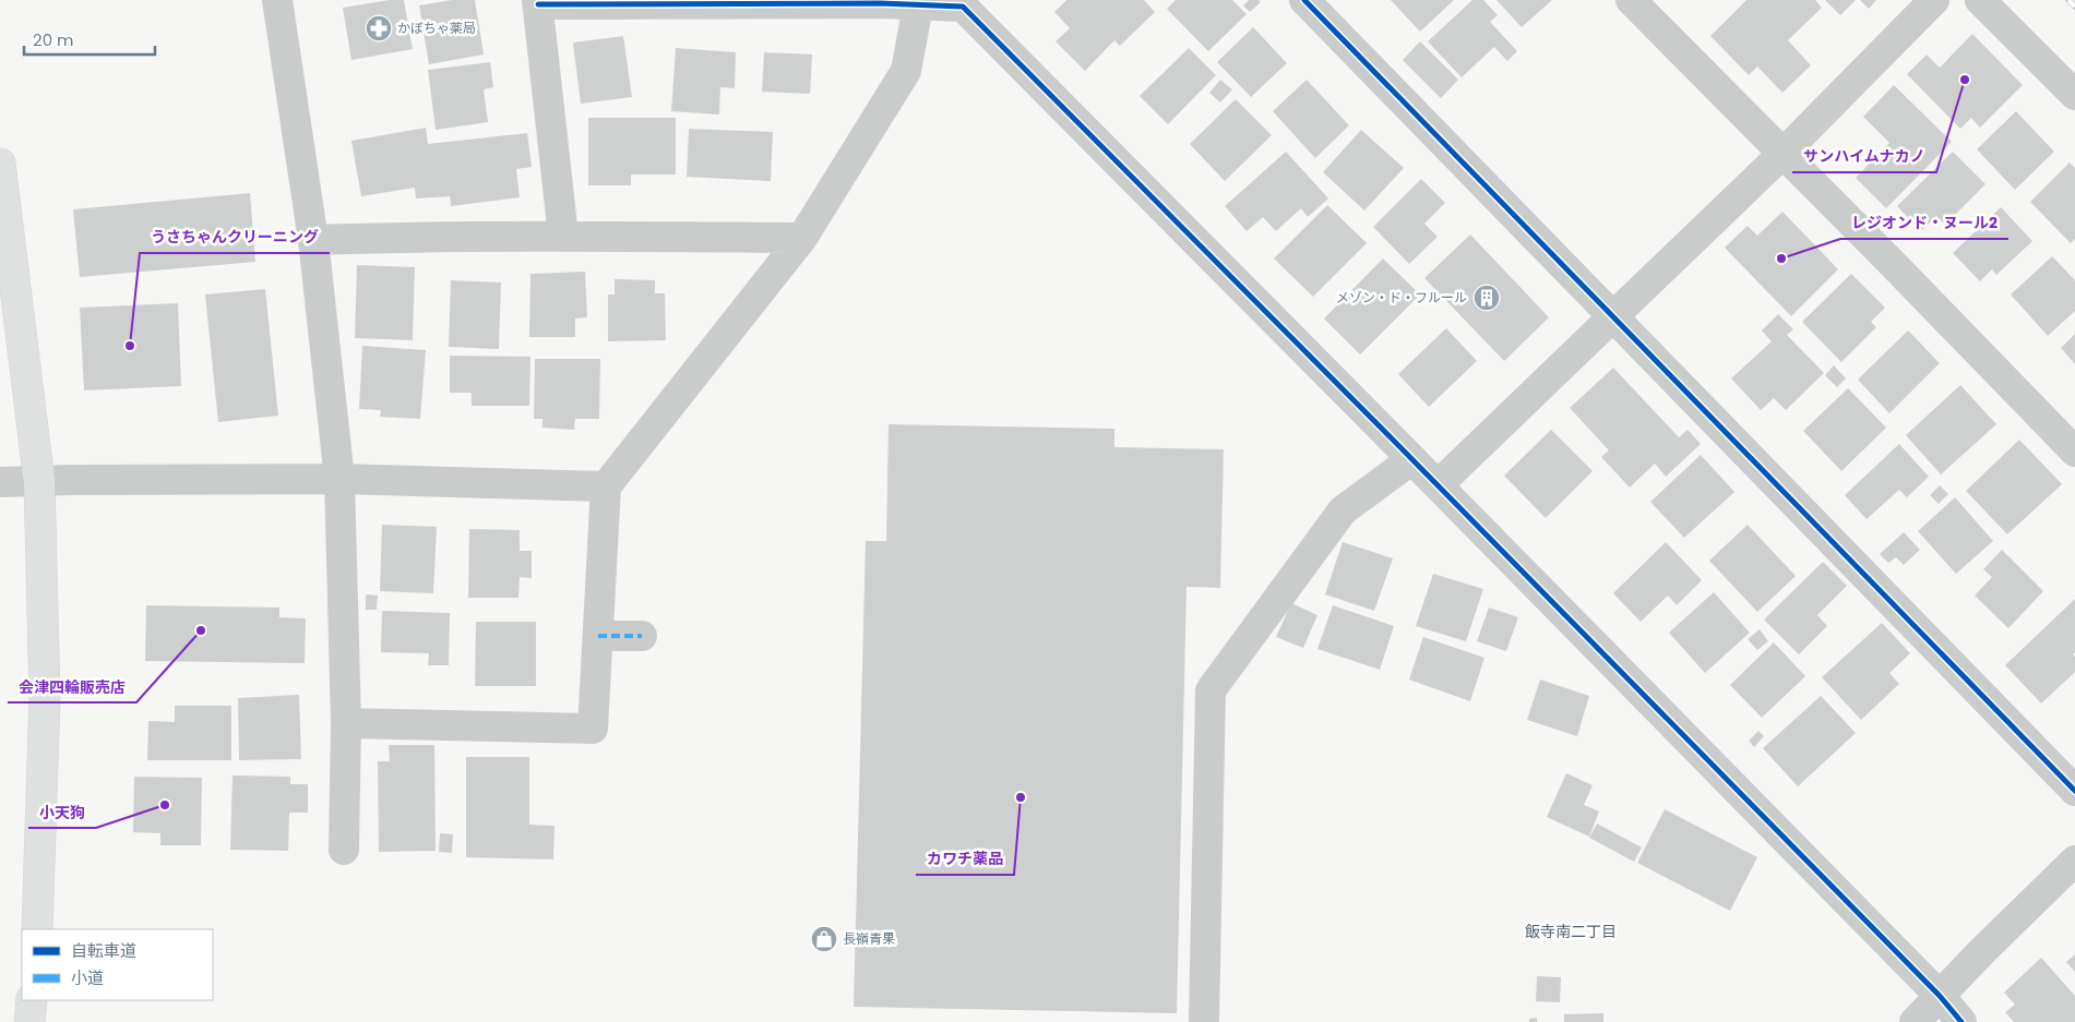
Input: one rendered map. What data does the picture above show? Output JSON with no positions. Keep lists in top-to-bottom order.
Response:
{
  "districts": ["飯寺南二丁目"],
  "places": {
    "pharmacy": ["かぼちゃ薬局"],
    "other": [
      "サンハイムナカノ",
      "レジオンド・ヌール2",
      "うさちゃんクリーニング",
      "会津四輪販売店",
      "カワチ薬品",
      "小天狗"
    ],
    "building": ["メゾン・ド・フルール"],
    "shop": ["長嶺青果"]
  },
  "legend": ["自転車道", "小道"],
  "scale_bar": "20 m"
}
